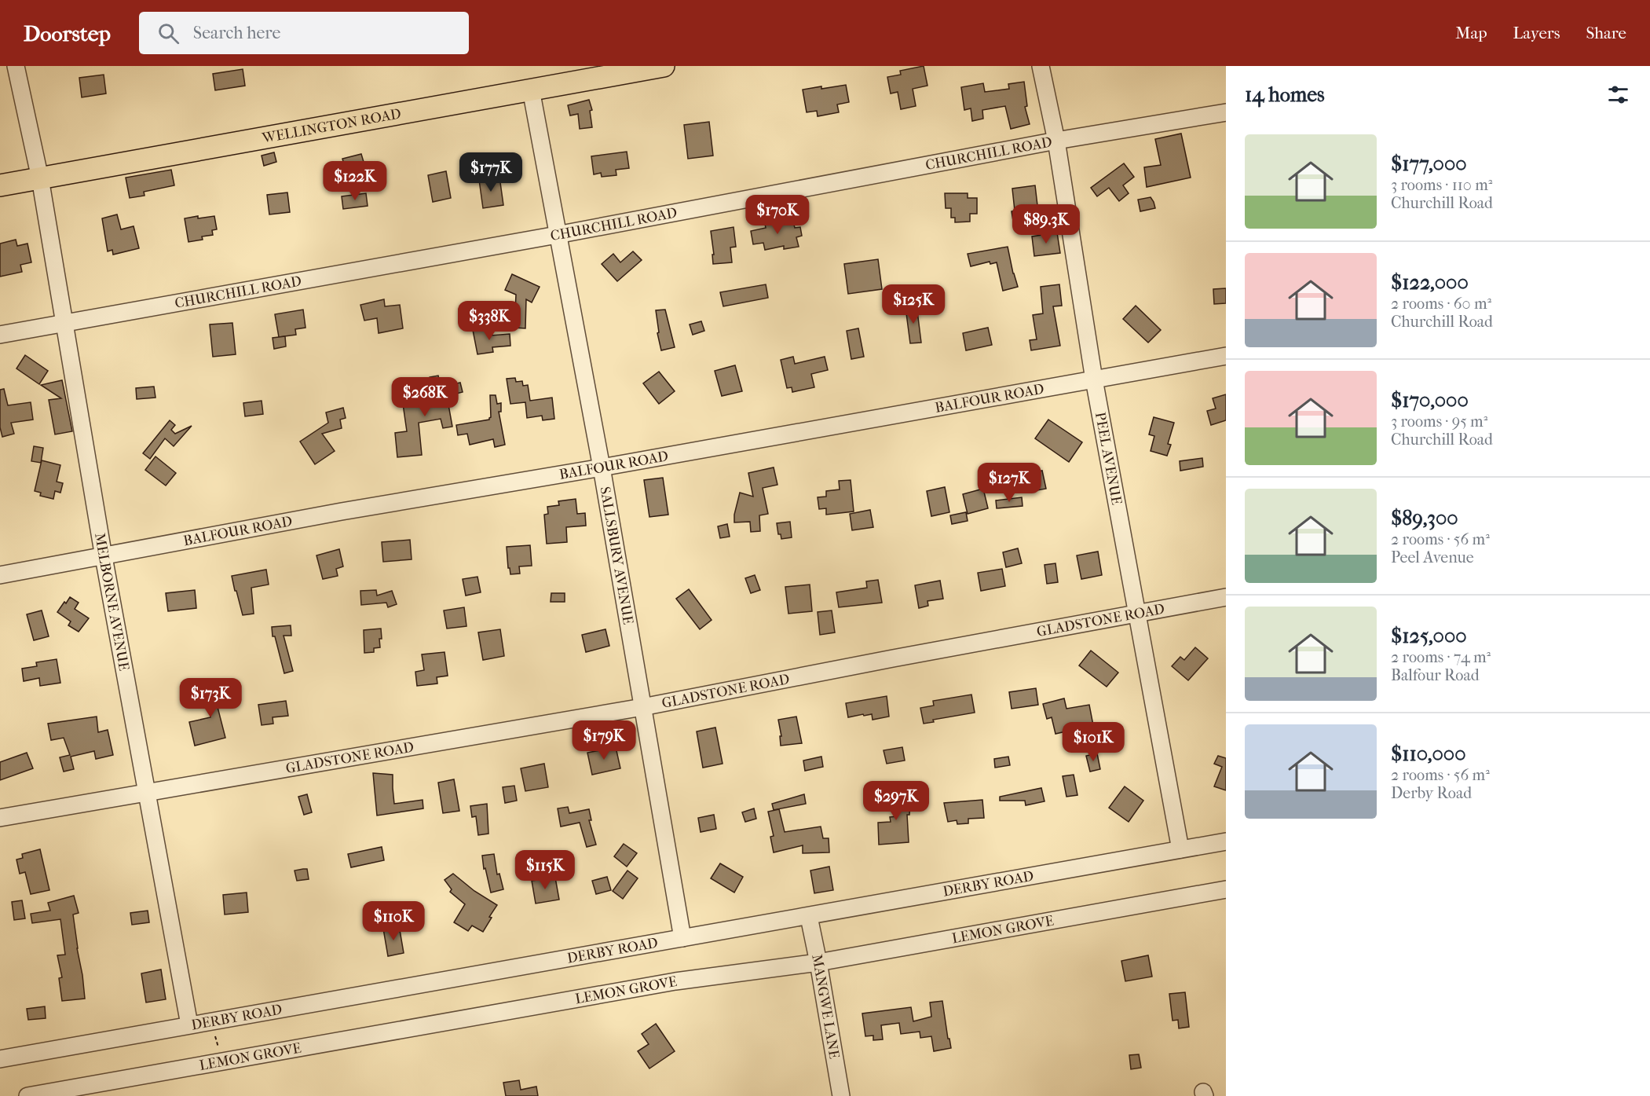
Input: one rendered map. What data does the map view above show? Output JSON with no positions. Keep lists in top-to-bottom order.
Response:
{
  "streets": {
    "main road": ["WELLINGTON ROAD"],
    "street": [
      "CHURCHILL ROAD",
      "BALFOUR ROAD",
      "PEEL AVENUE",
      "SALLSBURY AVENUE",
      "MELBORNE AVENUE",
      "GLADSTONE ROAD",
      "DERBY ROAD",
      "LEMON GROVE",
      "MANGWE LANE"
    ]
  },
  "crossings": [
    ["WELLINGTON ROAD", "SALLSBURY AVENUE"],
    ["WELLINGTON ROAD", "MELBORNE AVENUE"],
    ["CHURCHILL ROAD", "PEEL AVENUE"],
    ["CHURCHILL ROAD", "SALLSBURY AVENUE"],
    ["CHURCHILL ROAD", "MELBORNE AVENUE"],
    ["BALFOUR ROAD", "PEEL AVENUE"],
    ["BALFOUR ROAD", "SALLSBURY AVENUE"],
    ["BALFOUR ROAD", "MELBORNE AVENUE"],
    ["PEEL AVENUE", "GLADSTONE ROAD"],
    ["PEEL AVENUE", "DERBY ROAD"],
    ["SALLSBURY AVENUE", "GLADSTONE ROAD"],
    ["SALLSBURY AVENUE", "DERBY ROAD"],
    ["MELBORNE AVENUE", "GLADSTONE ROAD"],
    ["MELBORNE AVENUE", "DERBY ROAD"],
    ["DERBY ROAD", "MANGWE LANE"],
    ["LEMON GROVE", "MANGWE LANE"]
  ],
  "page": {
    "header": "Doorstep",
    "search": "Search here",
    "nav": ["Map", "Layers", "Share"],
    "heading": "14 homes",
    "list": [
      {
        "name": "$177,000",
        "note": "3 rooms · 110 m² · Churchill Road"
      },
      {
        "name": "$122,000",
        "note": "2 rooms · 60 m² · Churchill Road"
      },
      {
        "name": "$170,000",
        "note": "3 rooms · 95 m² · Churchill Road"
      },
      {
        "name": "$89,300",
        "note": "2 rooms · 56 m² · Peel Avenue"
      },
      {
        "name": "$125,000",
        "note": "2 rooms · 74 m² · Balfour Road"
      },
      {
        "name": "$110,000",
        "note": "2 rooms · 56 m² · Derby Road"
      }
    ],
    "price": [
      "$177K",
      "$122K",
      "$170K",
      "$89.3K",
      "$125K",
      "$338K",
      "$268K",
      "$127K",
      "$173K",
      "$179K",
      "$101K",
      "$297K",
      "$115K",
      "$110K"
    ]
  }
}
